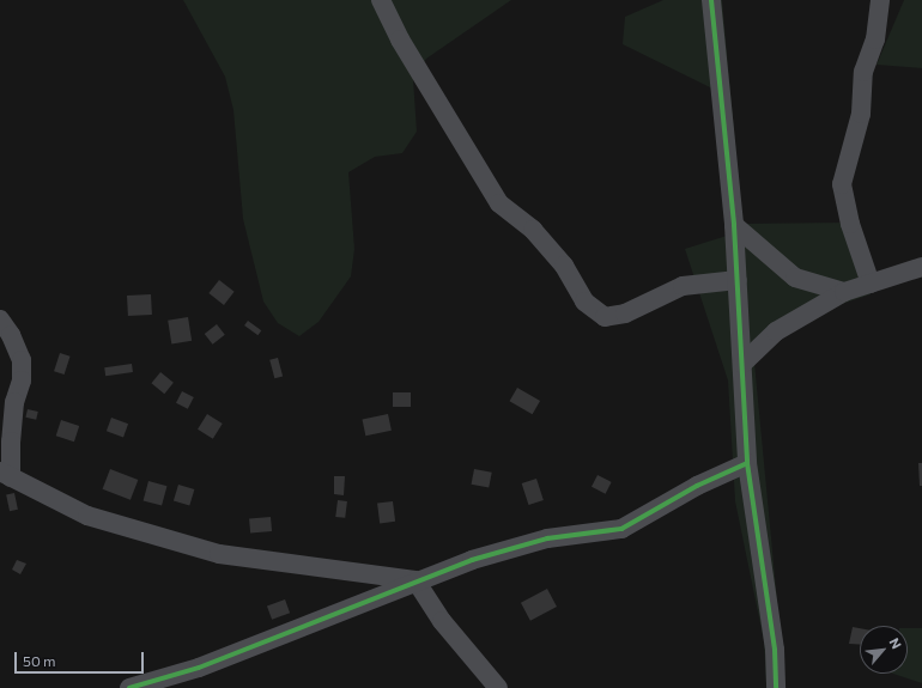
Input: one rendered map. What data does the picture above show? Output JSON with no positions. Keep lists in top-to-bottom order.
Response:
{
  "scale_bar": "50 m",
  "north": "top right"
}
